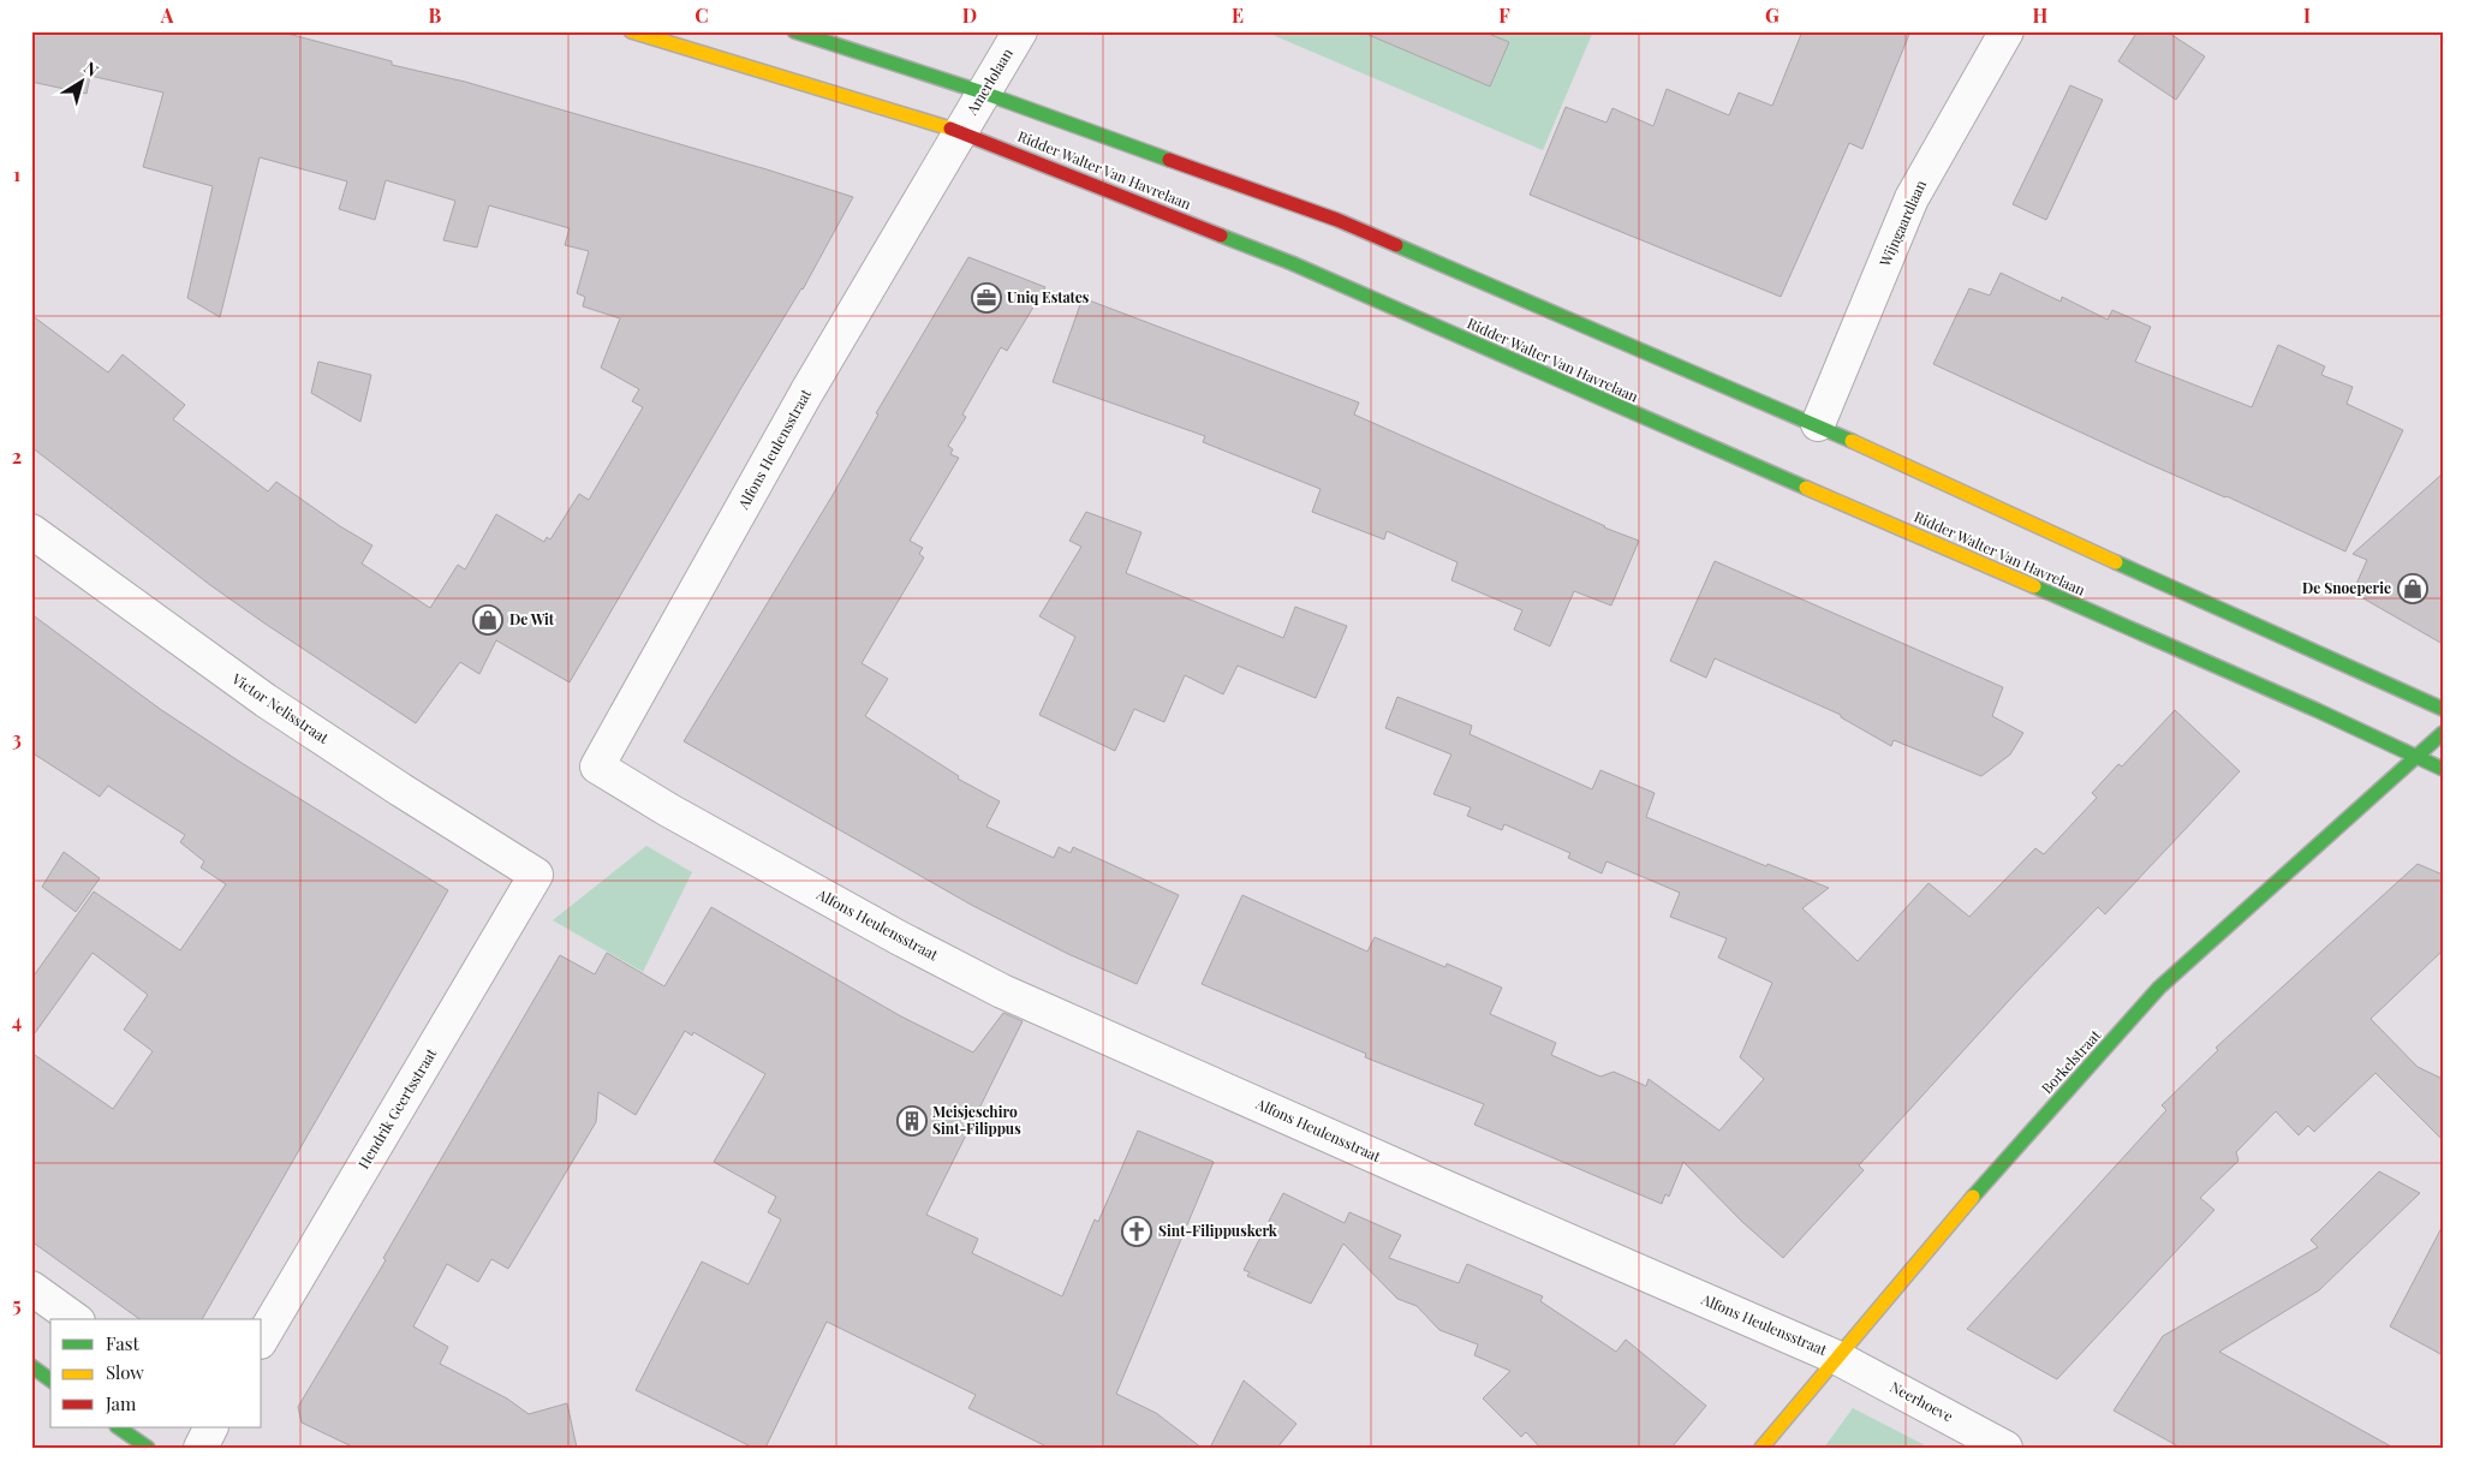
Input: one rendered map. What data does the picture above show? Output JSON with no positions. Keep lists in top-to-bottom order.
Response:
{
  "streets": {
    "main road": ["Ridder Walter Van Havrelaan", "Borkelstraat"],
    "street": [
      "Amerlolaan",
      "Wijngaardlaan",
      "Alfons Heulensstraat",
      "Victor Nelisstraat",
      "Hendrik Geertsstraat",
      "Neerhoeve"
    ]
  },
  "crossings": [
    ["Amerlolaan", "Ridder Walter Van Havrelaan"],
    ["Amerlolaan", "Alfons Heulensstraat"],
    ["Ridder Walter Van Havrelaan", "Wijngaardlaan"],
    ["Ridder Walter Van Havrelaan", "Alfons Heulensstraat"],
    ["Ridder Walter Van Havrelaan", "Borkelstraat"],
    ["Alfons Heulensstraat", "Borkelstraat"],
    ["Alfons Heulensstraat", "Neerhoeve"],
    ["Victor Nelisstraat", "Hendrik Geertsstraat"],
    ["Borkelstraat", "Neerhoeve"]
  ],
  "places": {
    "office": ["Uniq Estates"],
    "shop": ["De Snoeperie", "De Wit"],
    "building": ["Meisjeschiro Sint-Filippus"],
    "church": ["Sint-Filippuskerk"]
  },
  "legend": ["Fast", "Slow", "Jam"],
  "north": "top right",
  "grid": {
    "columns": [
      "A",
      "B",
      "C",
      "D",
      "E",
      "F",
      "G",
      "H",
      "I"
    ],
    "rows": [
      "1",
      "2",
      "3",
      "4",
      "5"
    ]
  }
}
